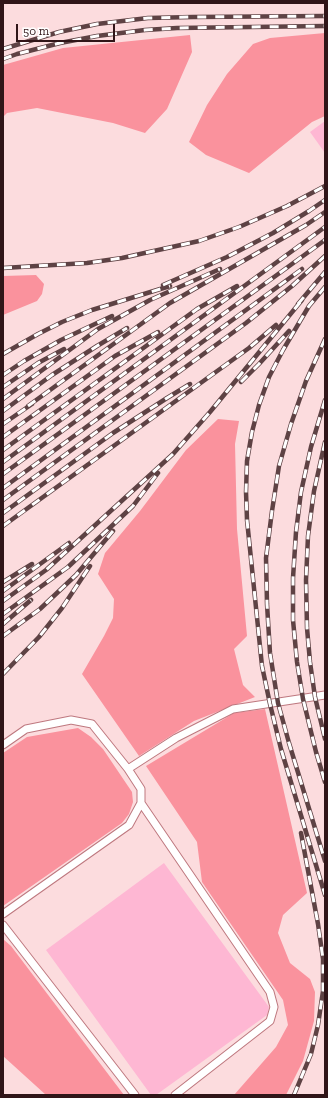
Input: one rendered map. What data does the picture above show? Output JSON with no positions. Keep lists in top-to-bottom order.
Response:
{
  "scale_bar": "50 m"
}
